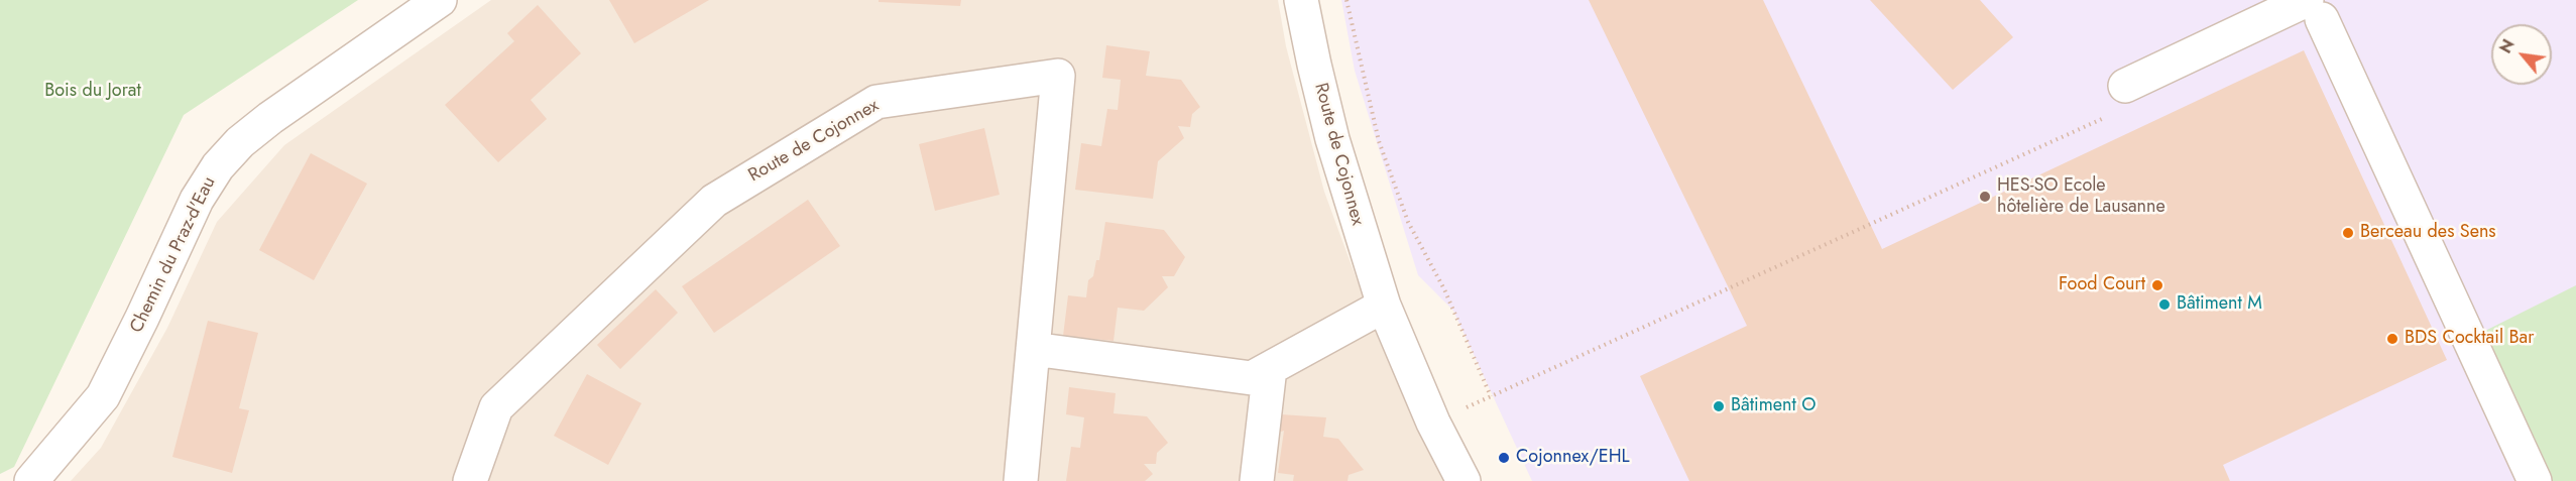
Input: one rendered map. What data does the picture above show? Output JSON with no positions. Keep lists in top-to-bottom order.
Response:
{
  "streets": {
    "street": ["Route de Cojonnex", "Chemin du Praz-d'Eau"]
  },
  "parks": ["Bois du Jorat"],
  "places": [
    "HES-SO Ecole hôtelière de Lausanne",
    "Berceau des Sens",
    "Food Court",
    "Bâtiment M",
    "BDS Cocktail Bar",
    "Bâtiment O",
    "Cojonnex/EHL"
  ],
  "north": "top left"
}
